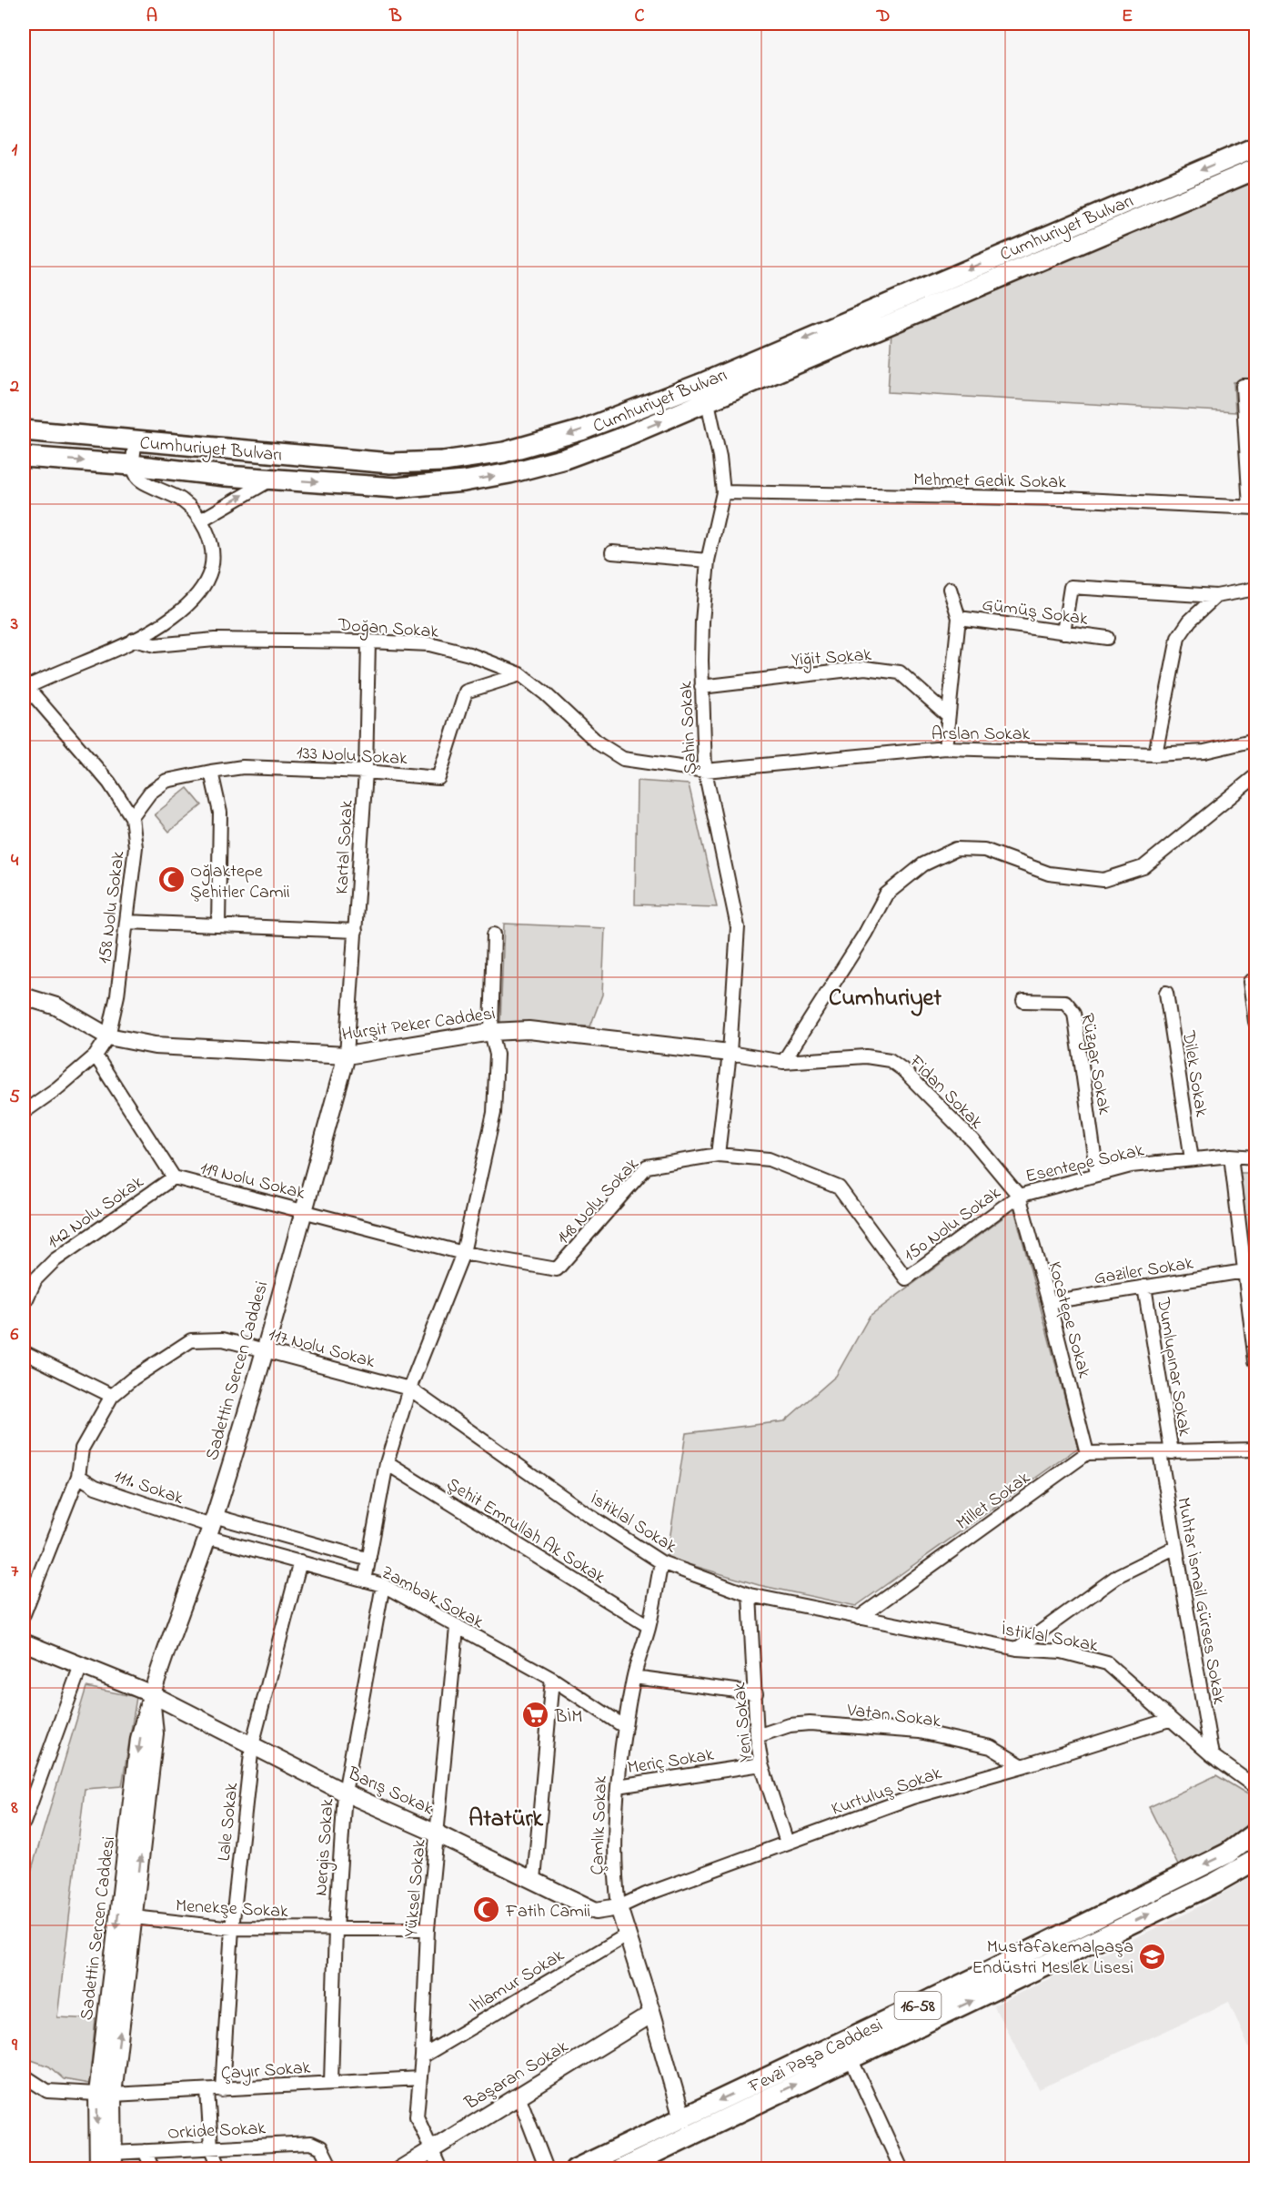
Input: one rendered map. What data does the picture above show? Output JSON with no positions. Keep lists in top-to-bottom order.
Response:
{
  "streets": {
    "main road": ["Cumhuriyet Bulvarı", "16-58", "Fevzi Paşa Caddesi"],
    "street": [
      "Mehmet Gedik Sokak",
      "Gümüş Sokak",
      "Doğan Sokak",
      "Yiğit Sokak",
      "Şahin Sokak",
      "Arslan Sokak",
      "133 Nolu Sokak",
      "Kartal Sokak",
      "158 Nolu Sokak",
      "Hurşit Peker Caddesi",
      "Rüzgar Sokak",
      "Dilek Sokak",
      "Fidan Sokak",
      "Esentepe Sokak",
      "119 Nolu Sokak",
      "148 Nolu Sokak",
      "142 Nolu Sokak",
      "150 Nolu Sokak",
      "Gaziler Sokak",
      "Kocatepe Sokak",
      "117 Nolu Sokak",
      "Dumlupınar Sokak",
      "Sadettin Sercen Caddesi",
      "111. Sokak",
      "Millet Sokak",
      "İstiklal Sokak",
      "Şehit Emrullah Ak Sokak",
      "Zambak Sokak",
      "Muhtar İsmail Gürses Sokak",
      "Vatan Sokak",
      "Yeni Sokak",
      "Meriç Sokak",
      "Barış Sokak",
      "Kurtuluş Sokak",
      "Lale Sokak",
      "Çamlık Sokak",
      "Nergis Sokak",
      "Yüksel Sokak",
      "Menekşe Sokak",
      "Ihlamur Sokak",
      "Çayır Sokak",
      "Başaran Sokak",
      "Orkide Sokak"
    ]
  },
  "crossings": [
    ["Cumhuriyet Bulvarı", "Şahin Sokak"],
    ["Mehmet Gedik Sokak", "Şahin Sokak"],
    ["Doğan Sokak", "Şahin Sokak"],
    ["Doğan Sokak", "Arslan Sokak"],
    ["Doğan Sokak", "133 Nolu Sokak"],
    ["Doğan Sokak", "Kartal Sokak"],
    ["Yiğit Sokak", "Şahin Sokak"],
    ["Şahin Sokak", "Arslan Sokak"],
    ["Şahin Sokak", "Hurşit Peker Caddesi"],
    ["Şahin Sokak", "Fidan Sokak"],
    ["Şahin Sokak", "148 Nolu Sokak"],
    ["133 Nolu Sokak", "Kartal Sokak"],
    ["133 Nolu Sokak", "158 Nolu Sokak"],
    ["Kartal Sokak", "Hurşit Peker Caddesi"],
    ["Kartal Sokak", "Sadettin Sercen Caddesi"],
    ["158 Nolu Sokak", "Hurşit Peker Caddesi"],
    ["Hurşit Peker Caddesi", "Fidan Sokak"],
    ["Hurşit Peker Caddesi", "Sadettin Sercen Caddesi"],
    ["Rüzgar Sokak", "Esentepe Sokak"],
    ["Dilek Sokak", "Esentepe Sokak"],
    ["Fidan Sokak", "Esentepe Sokak"],
    ["Fidan Sokak", "150 Nolu Sokak"],
    ["Fidan Sokak", "Kocatepe Sokak"],
    ["Esentepe Sokak", "150 Nolu Sokak"],
    ["Esentepe Sokak", "Kocatepe Sokak"],
    ["119 Nolu Sokak", "148 Nolu Sokak"],
    ["119 Nolu Sokak", "142 Nolu Sokak"],
    ["119 Nolu Sokak", "Sadettin Sercen Caddesi"],
    ["148 Nolu Sokak", "150 Nolu Sokak"],
    ["150 Nolu Sokak", "Kocatepe Sokak"],
    ["Gaziler Sokak", "Kocatepe Sokak"],
    ["Gaziler Sokak", "Dumlupınar Sokak"],
    ["Kocatepe Sokak", "Millet Sokak"],
    ["117 Nolu Sokak", "Sadettin Sercen Caddesi"],
    ["117 Nolu Sokak", "İstiklal Sokak"],
    ["Dumlupınar Sokak", "Muhtar İsmail Gürses Sokak"],
    ["Sadettin Sercen Caddesi", "111. Sokak"],
    ["Sadettin Sercen Caddesi", "Zambak Sokak"],
    ["Sadettin Sercen Caddesi", "Barış Sokak"],
    ["Sadettin Sercen Caddesi", "Menekşe Sokak"],
    ["Sadettin Sercen Caddesi", "Çayır Sokak"],
    ["Sadettin Sercen Caddesi", "Orkide Sokak"],
    ["111. Sokak", "Zambak Sokak"],
    ["Millet Sokak", "İstiklal Sokak"],
    ["İstiklal Sokak", "Muhtar İsmail Gürses Sokak"],
    ["İstiklal Sokak", "Yeni Sokak"],
    ["İstiklal Sokak", "Kurtuluş Sokak"],
    ["İstiklal Sokak", "Çamlık Sokak"],
    ["Şehit Emrullah Ak Sokak", "Çamlık Sokak"],
    ["Zambak Sokak", "Lale Sokak"],
    ["Zambak Sokak", "Çamlık Sokak"],
    ["Zambak Sokak", "Nergis Sokak"],
    ["Zambak Sokak", "Yüksel Sokak"],
    ["Vatan Sokak", "Yeni Sokak"],
    ["Vatan Sokak", "Kurtuluş Sokak"],
    ["Yeni Sokak", "Meriç Sokak"],
    ["Yeni Sokak", "Kurtuluş Sokak"],
    ["Meriç Sokak", "Çamlık Sokak"],
    ["Barış Sokak", "Kurtuluş Sokak"],
    ["Barış Sokak", "Lale Sokak"],
    ["Barış Sokak", "Çamlık Sokak"],
    ["Barış Sokak", "Nergis Sokak"],
    ["Barış Sokak", "Yüksel Sokak"],
    ["Kurtuluş Sokak", "Çamlık Sokak"],
    ["Lale Sokak", "Menekşe Sokak"],
    ["Lale Sokak", "Çayır Sokak"],
    ["Çamlık Sokak", "Ihlamur Sokak"],
    ["Çamlık Sokak", "Fevzi Paşa Caddesi"],
    ["Çamlık Sokak", "Başaran Sokak"],
    ["Nergis Sokak", "Menekşe Sokak"],
    ["Nergis Sokak", "Çayır Sokak"],
    ["Yüksel Sokak", "Menekşe Sokak"],
    ["Yüksel Sokak", "Ihlamur Sokak"],
    ["Yüksel Sokak", "Çayır Sokak"],
    ["Yüksel Sokak", "Başaran Sokak"]
  ],
  "districts": ["Cumhuriyet", "Atatürk"],
  "places": {
    "mosque": ["Oğlaktepe Şehitler Camii", "Fatih Camii"],
    "supermarket": ["BİM"],
    "school or university": ["Mustafakemalpaşa Endüstri Meslek Lisesi"]
  },
  "grid": {
    "columns": [
      "A",
      "B",
      "C",
      "D",
      "E"
    ],
    "rows": [
      "1",
      "2",
      "3",
      "4",
      "5",
      "6",
      "7",
      "8",
      "9"
    ]
  }
}
